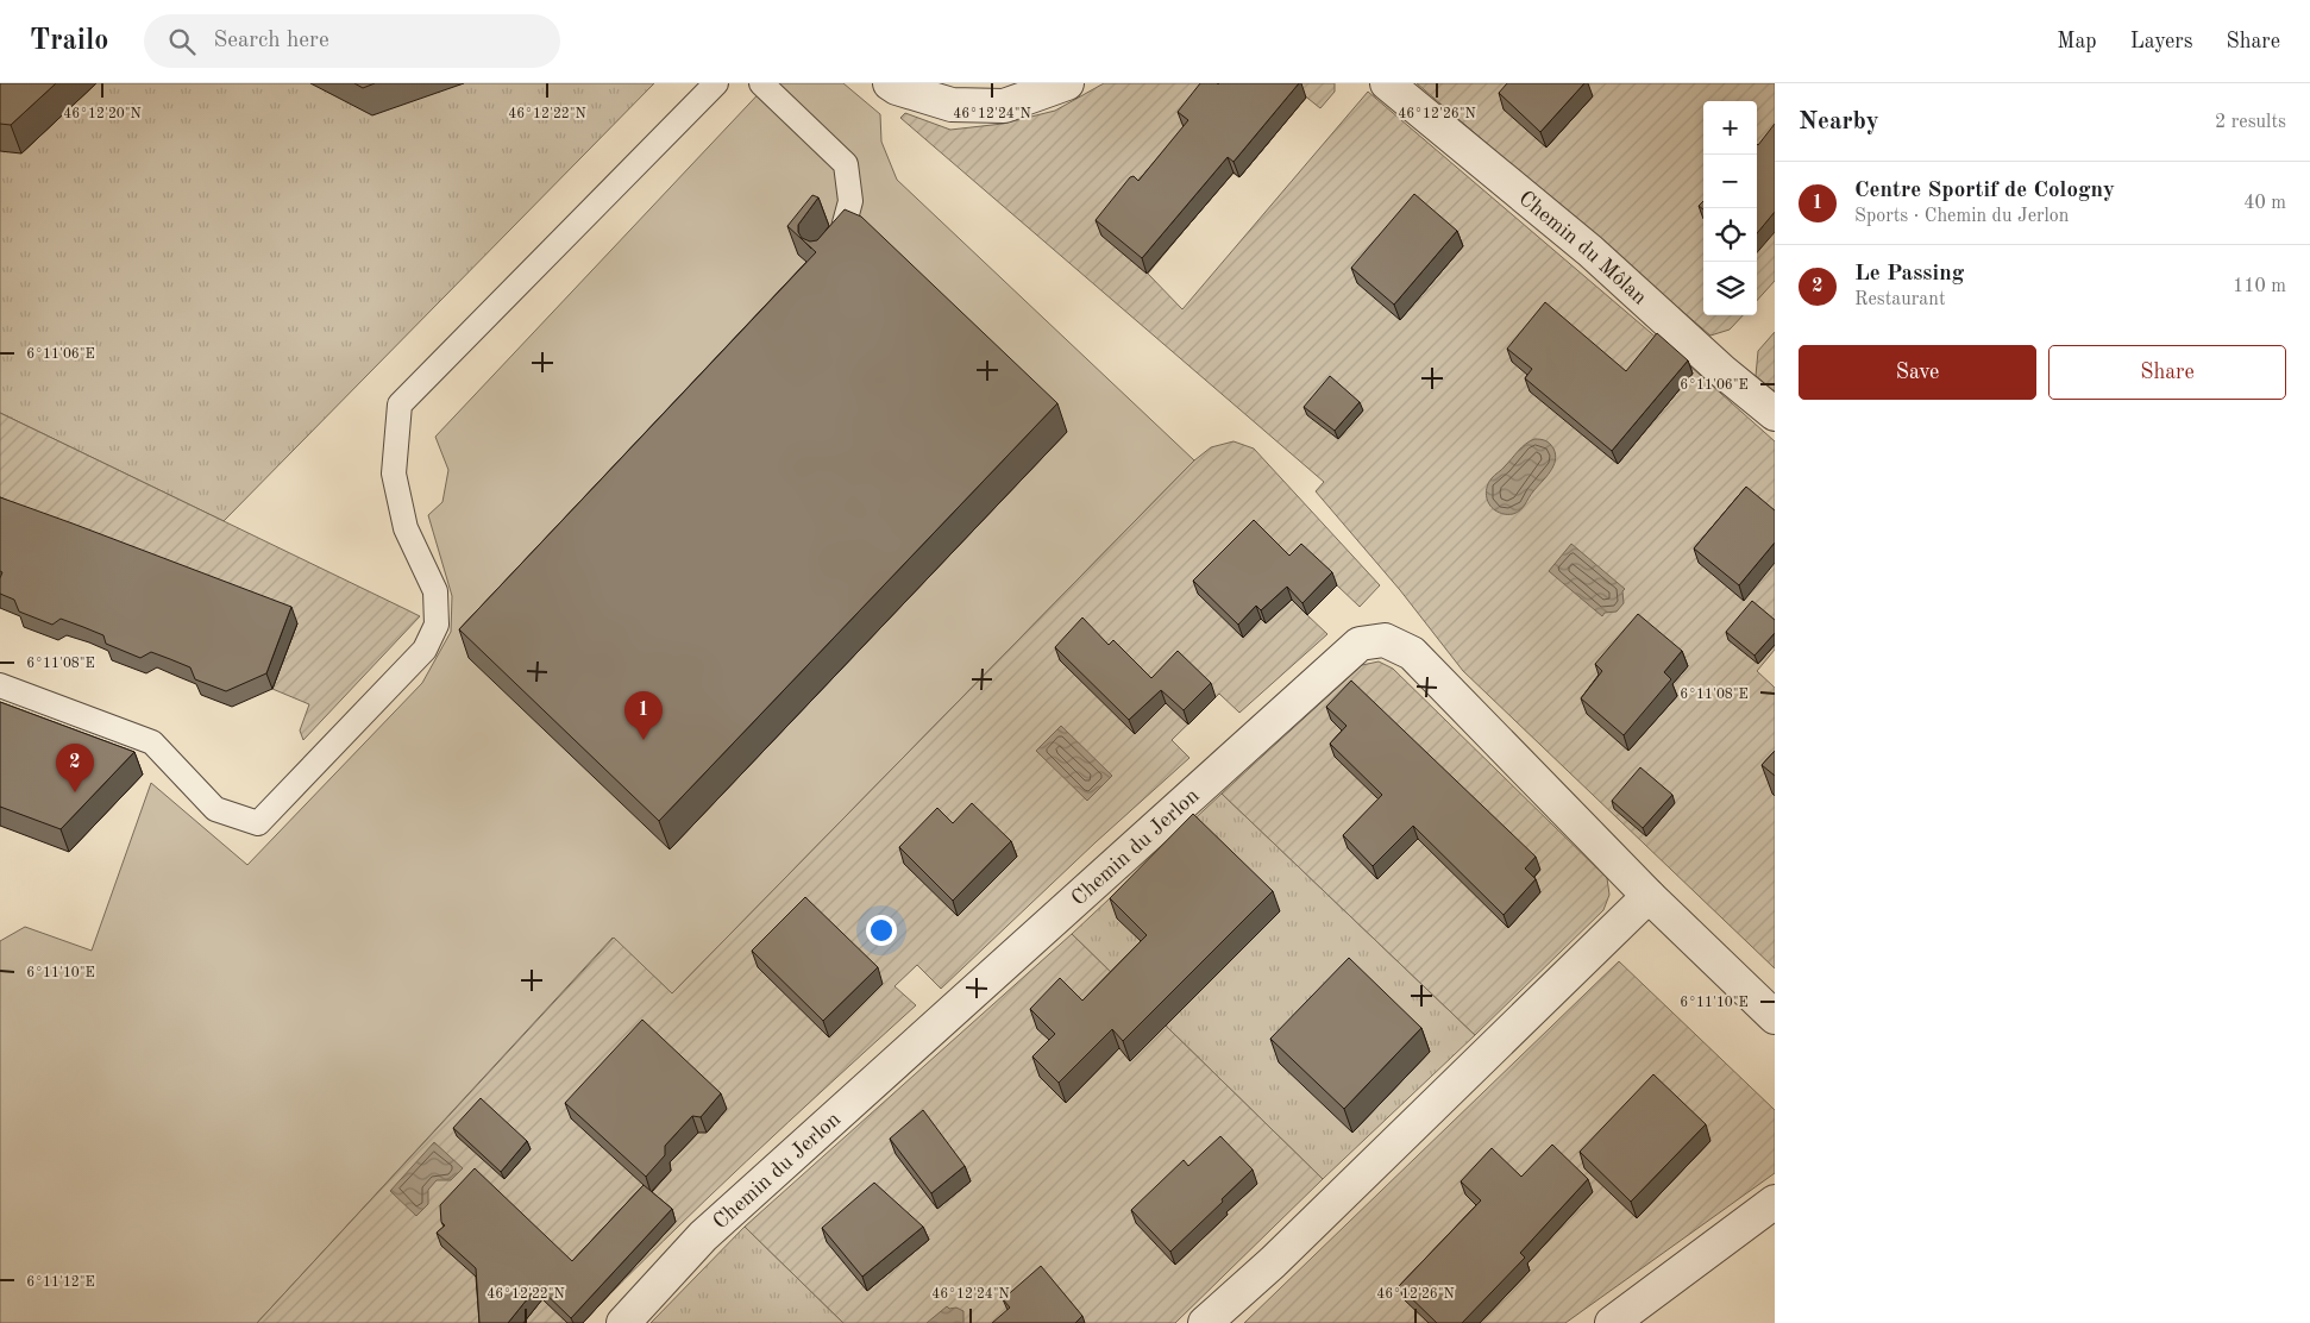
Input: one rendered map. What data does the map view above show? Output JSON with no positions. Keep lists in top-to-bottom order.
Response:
{
  "streets": {
    "street": ["Chemin du Môlan", "Chemin du Jerlon"]
  },
  "page": {
    "header": "Trailo",
    "search": "Search here",
    "nav": ["Map", "Layers", "Share"],
    "heading": ["Nearby", "2 results"],
    "map_buttons": ["+", "−"],
    "list": [
      {
        "mark": "1",
        "name": "Centre Sportif de Cologny",
        "note": "Sports · Chemin du Jerlon",
        "value": "40 m"
      },
      {
        "mark": "2",
        "name": "Le Passing",
        "note": "Restaurant",
        "value": "110 m"
      }
    ],
    "buttons": ["Save", "Share"],
    "pins": ["1", "2"]
  },
  "coordinates": [
    "46°12'20\"N",
    "46°12'22\"N",
    "46°12'24\"N",
    "46°12'26\"N",
    "6°11'06\"E",
    "6°11'08\"E",
    "6°11'10\"E",
    "6°11'12\"E"
  ]
}
